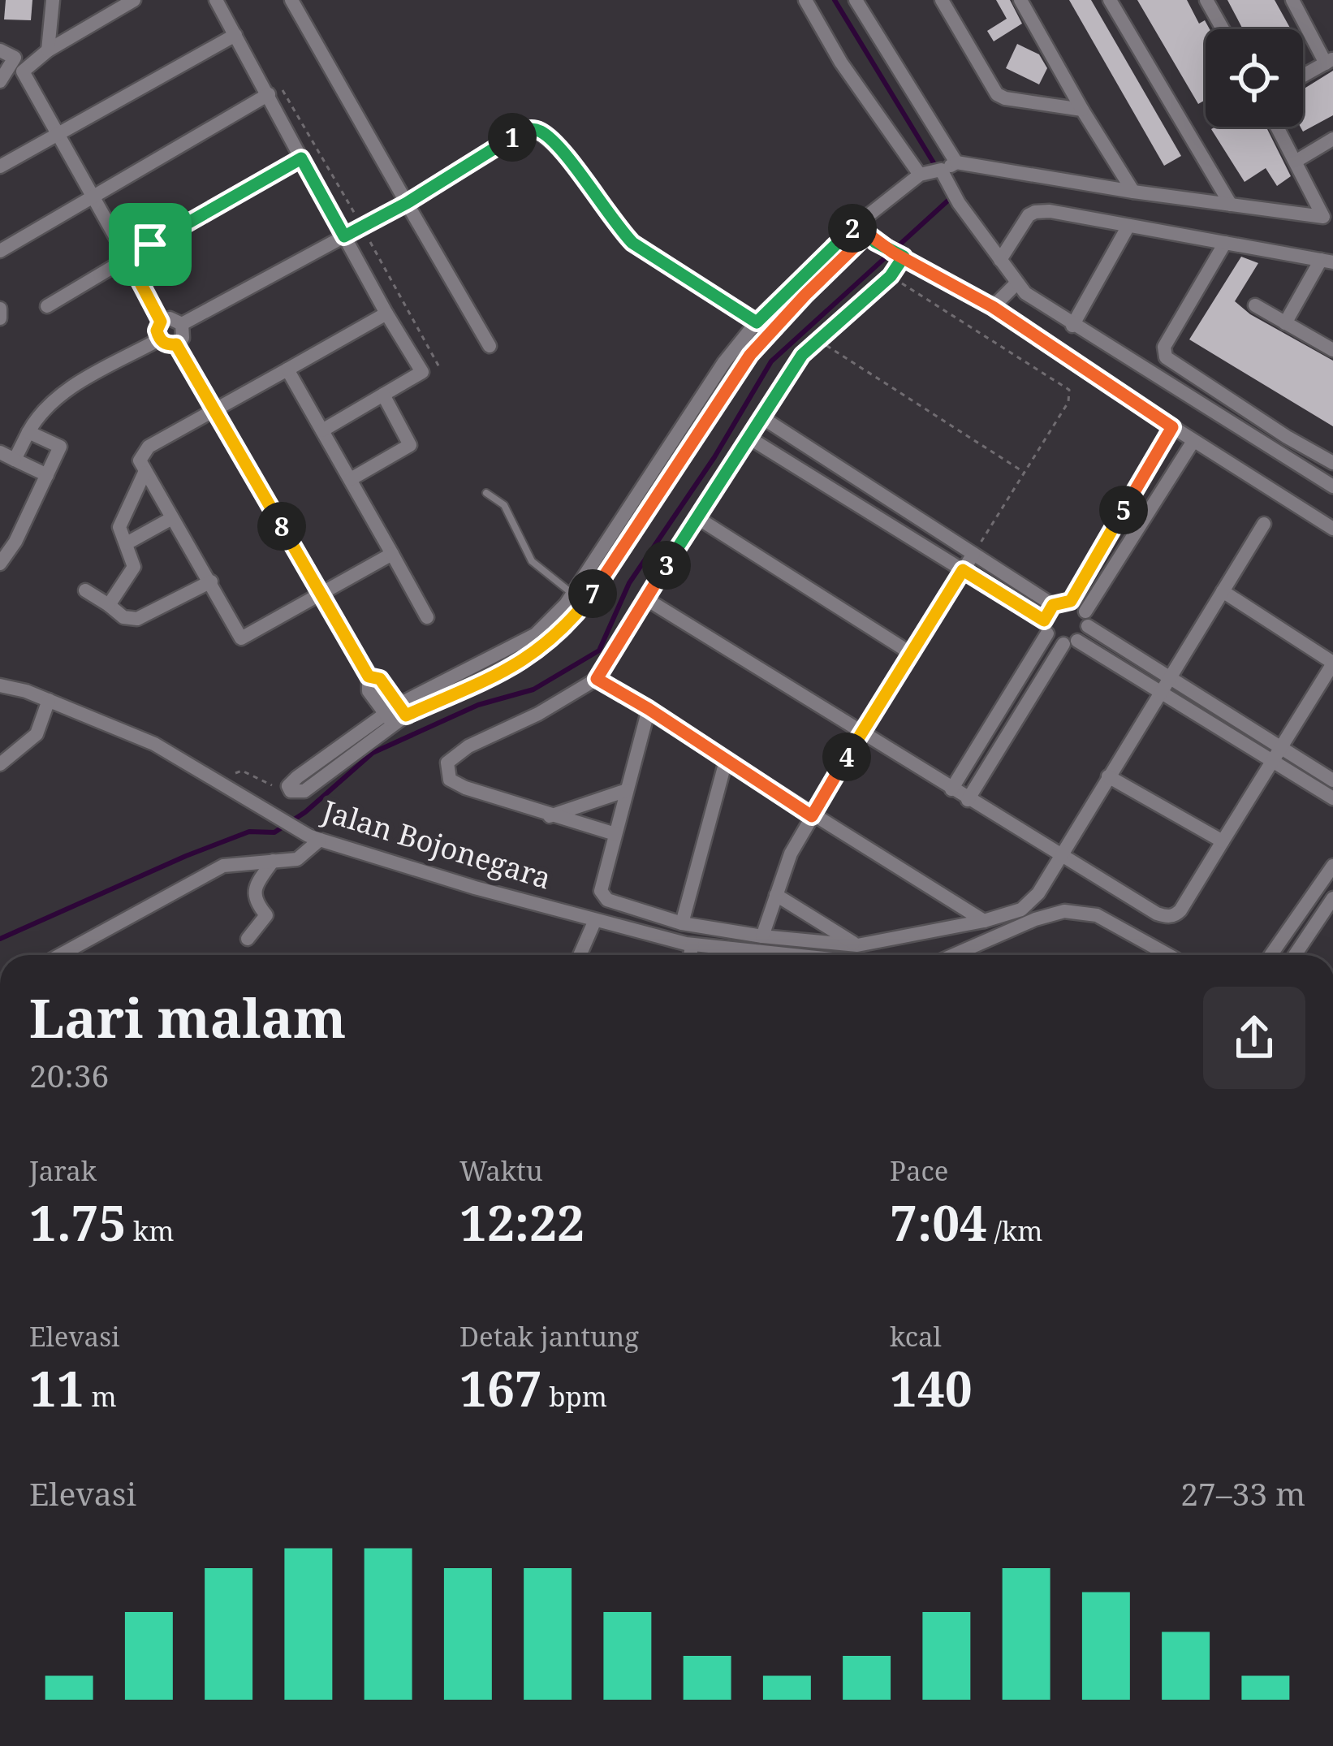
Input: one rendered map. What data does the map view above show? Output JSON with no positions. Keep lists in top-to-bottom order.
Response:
{
  "streets": {
    "street": ["Jalan Bojonegara"]
  },
  "page": {
    "pins": [
      "1",
      "2",
      "5",
      "8",
      "3",
      "7",
      "4"
    ],
    "heading": ["Lari malam", "20:36"],
    "stats": [
      ["Jarak", "1.75 km"],
      ["Waktu", "12:22"],
      ["Pace", "7:04 /km"],
      ["Elevasi", "11 m"],
      ["Detak jantung", "167 bpm"],
      ["kcal", "140"]
    ],
    "chart": ["Elevasi", "27–33 m"]
  }
}
